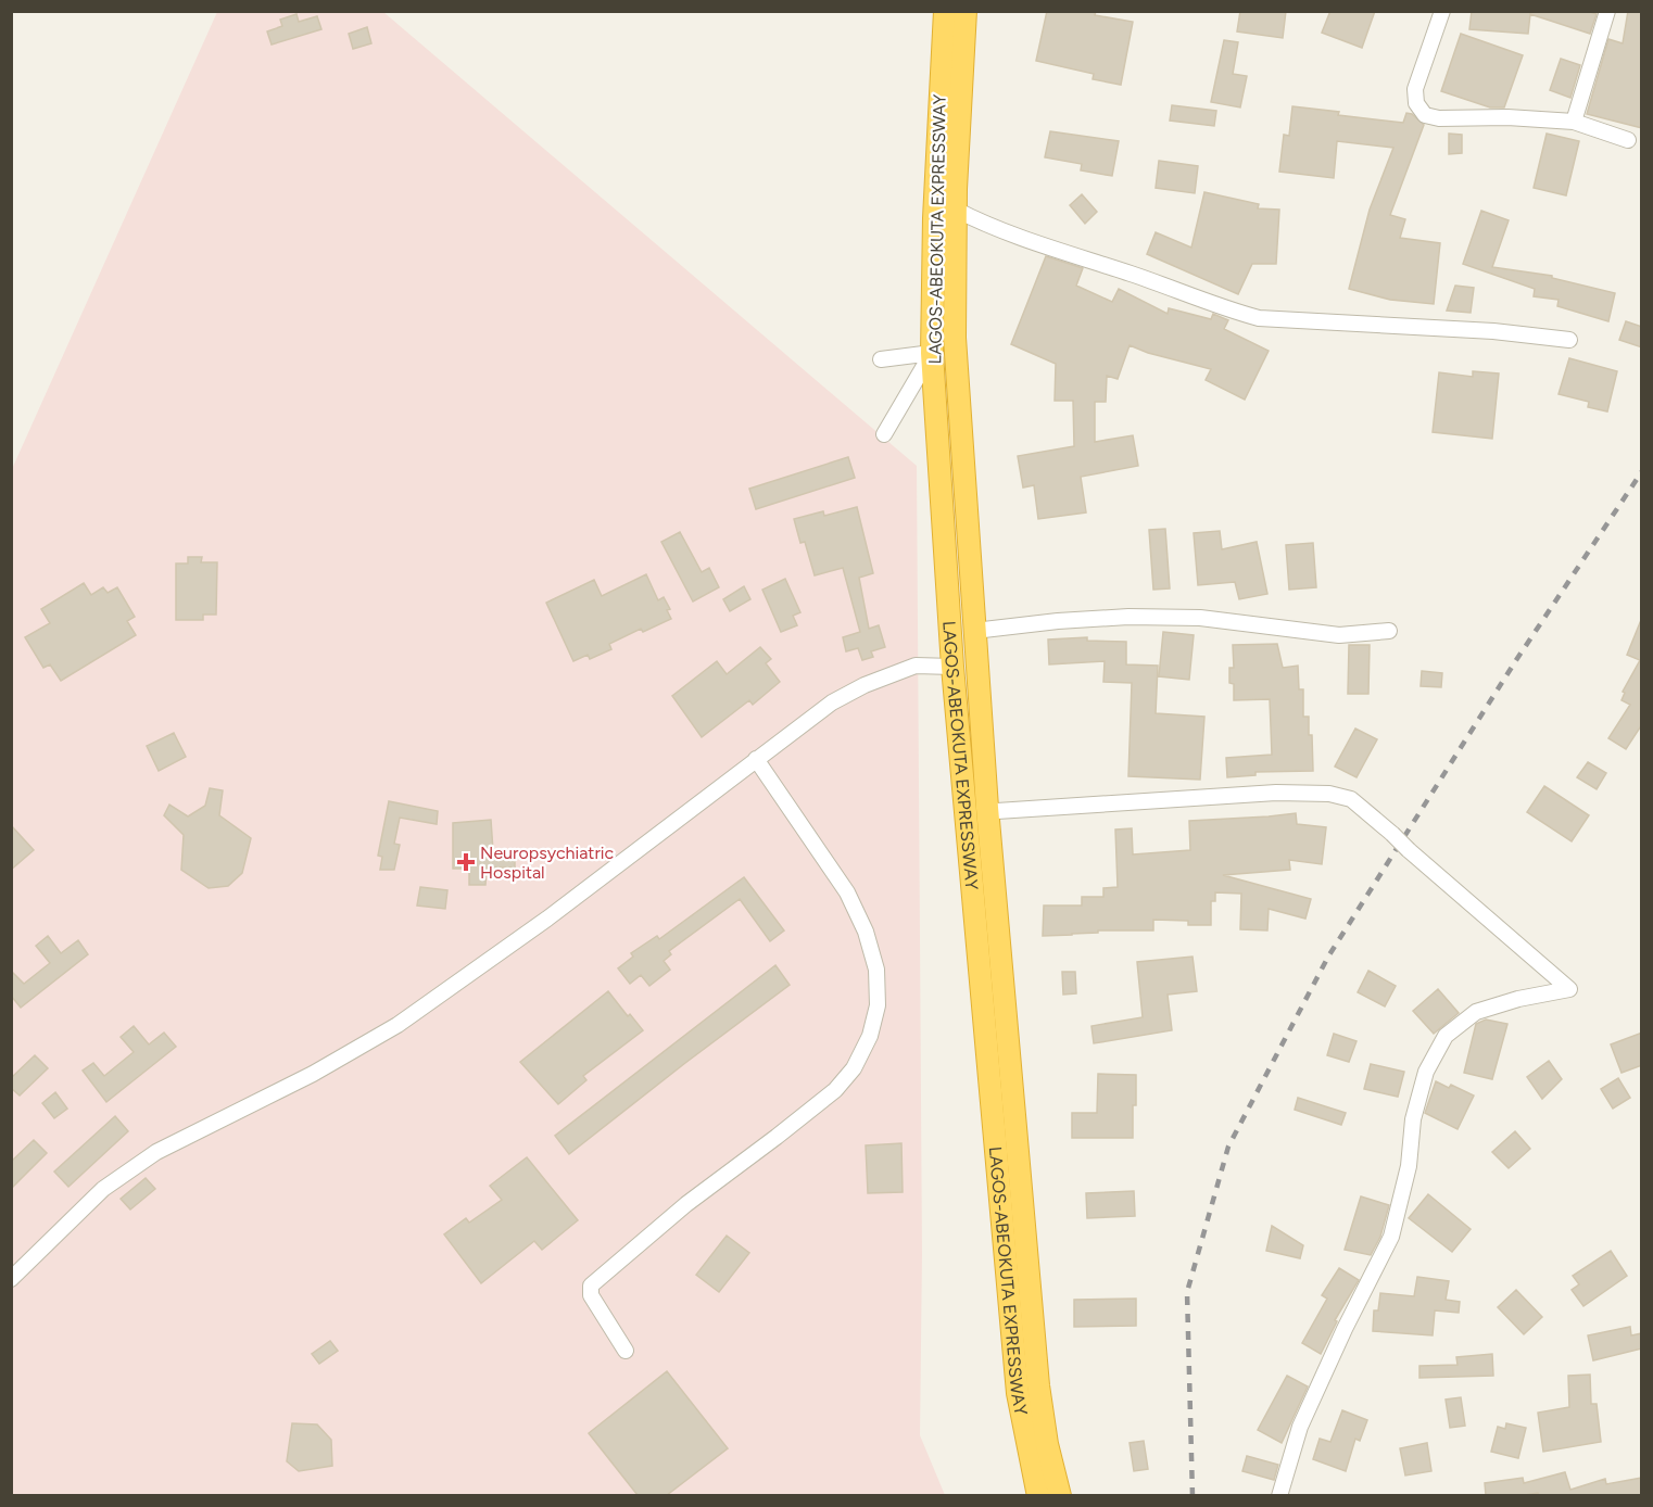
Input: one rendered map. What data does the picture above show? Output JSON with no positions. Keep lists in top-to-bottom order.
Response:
{
  "streets": {
    "highway": ["LAGOS-ABEOKUTA EXPRESSWAY"]
  },
  "places": {
    "health": ["Neuropsychiatric Hospital"]
  }
}
